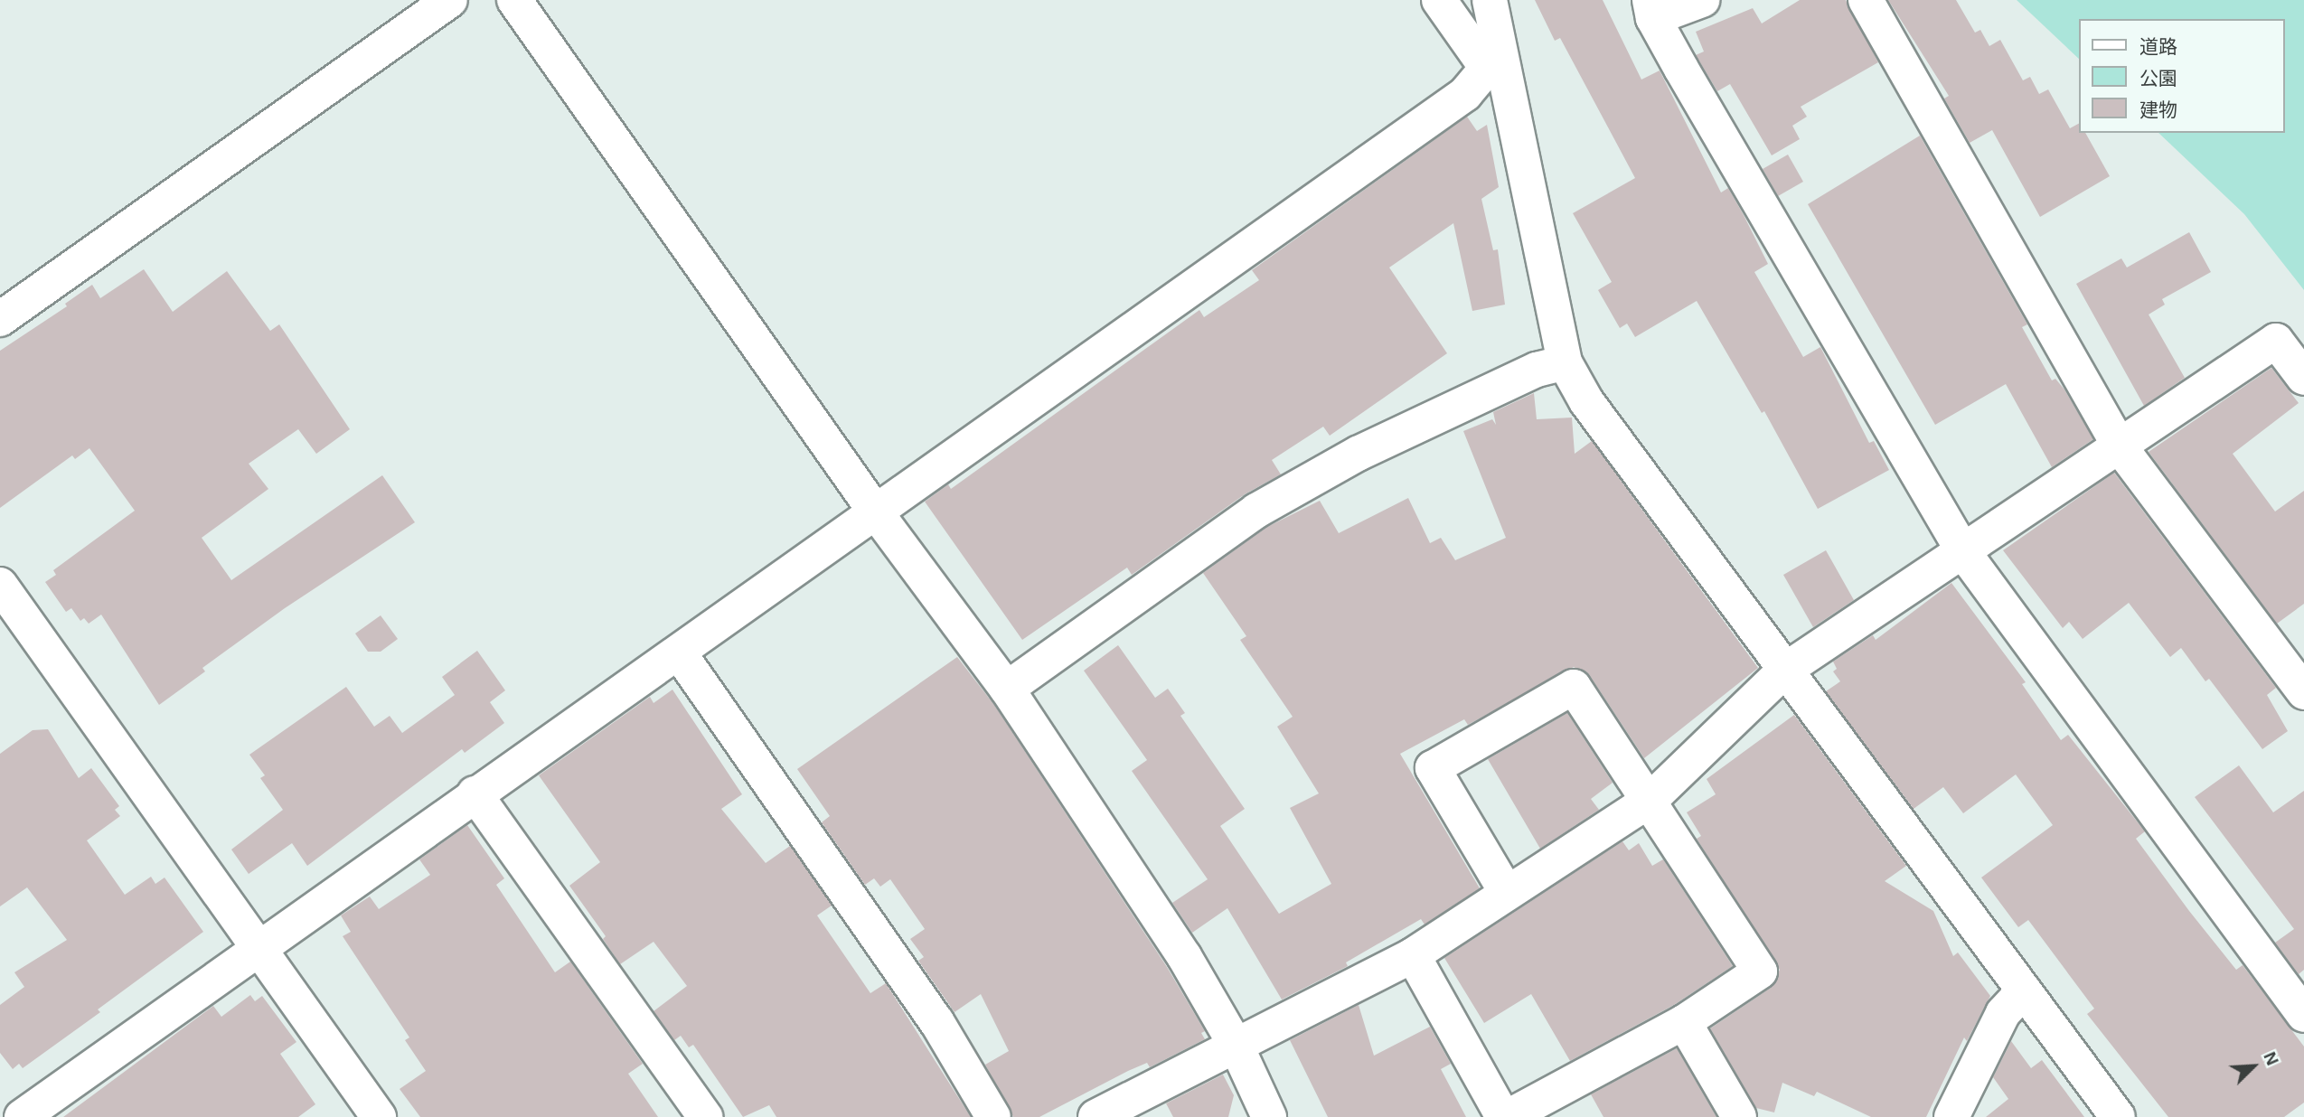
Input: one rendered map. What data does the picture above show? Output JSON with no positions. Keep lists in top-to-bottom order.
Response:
{
  "legend": ["道路", "公園", "建物"],
  "north": "top right"
}
